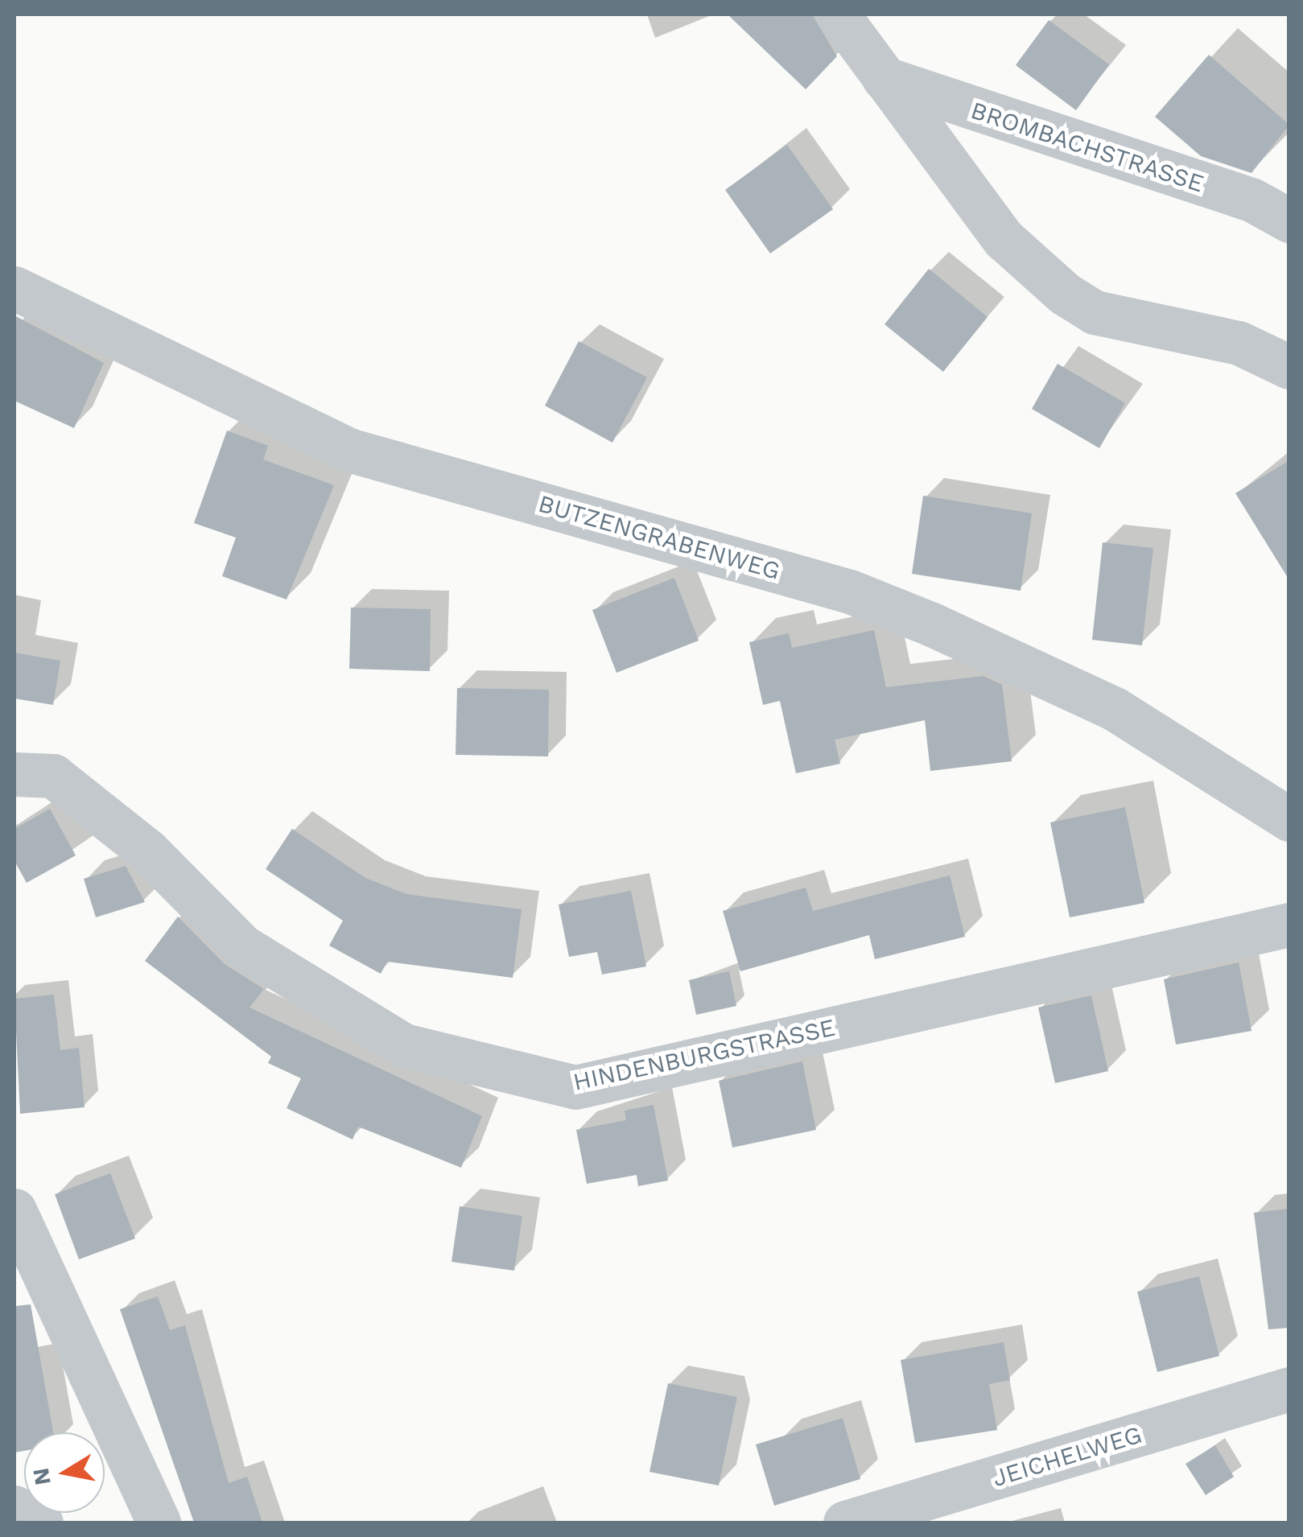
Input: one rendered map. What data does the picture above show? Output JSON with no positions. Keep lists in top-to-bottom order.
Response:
{
  "streets": {
    "street": [
      "BROMBACHSTRASSE",
      "BUTZENGRABENWEG",
      "HINDENBURGSTRASSE",
      "JEICHELWEG"
    ]
  },
  "north": "left"
}
